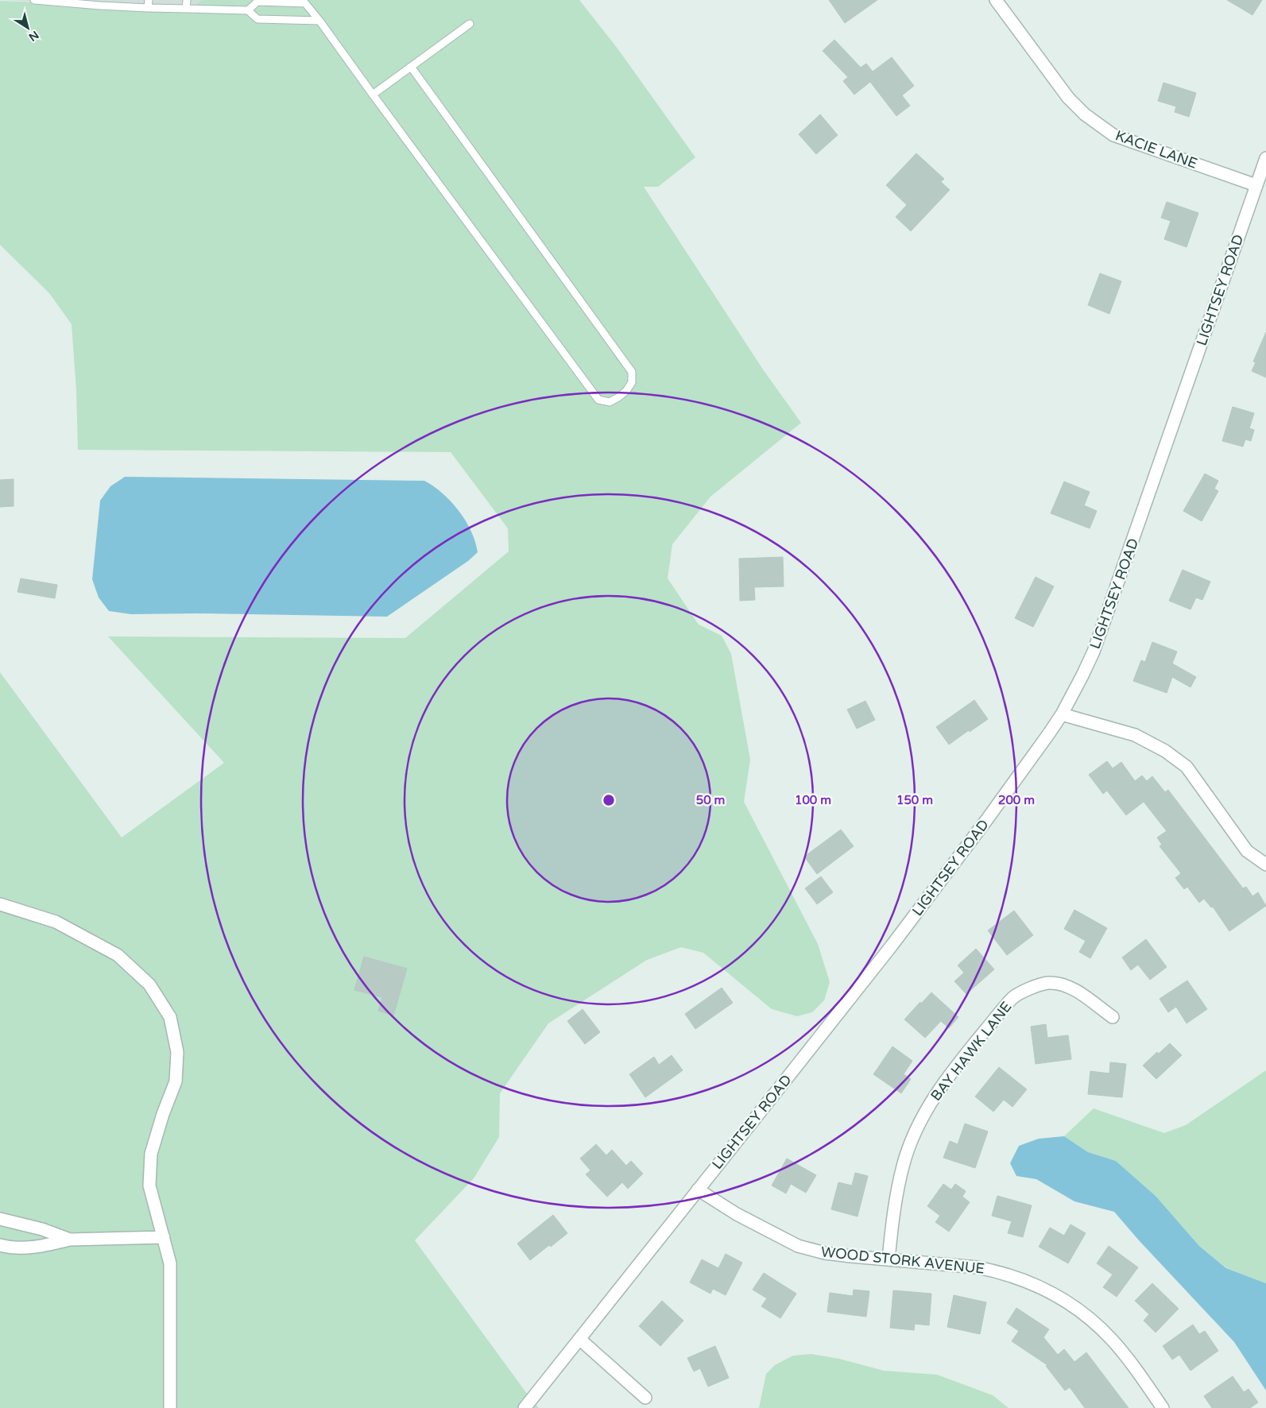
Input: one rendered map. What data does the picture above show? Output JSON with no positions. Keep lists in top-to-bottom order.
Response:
{
  "streets": {
    "street": [
      "KACIE LANE",
      "LIGHTSEY ROAD",
      "BAY HAWK LANE",
      "WOOD STORK AVENUE"
    ]
  },
  "crossings": [
    ["KACIE LANE", "LIGHTSEY ROAD"],
    ["LIGHTSEY ROAD", "WOOD STORK AVENUE"],
    ["BAY HAWK LANE", "WOOD STORK AVENUE"]
  ],
  "north": "bottom right",
  "rings": [
    "50 m",
    "100 m",
    "150 m",
    "200 m"
  ]
}
